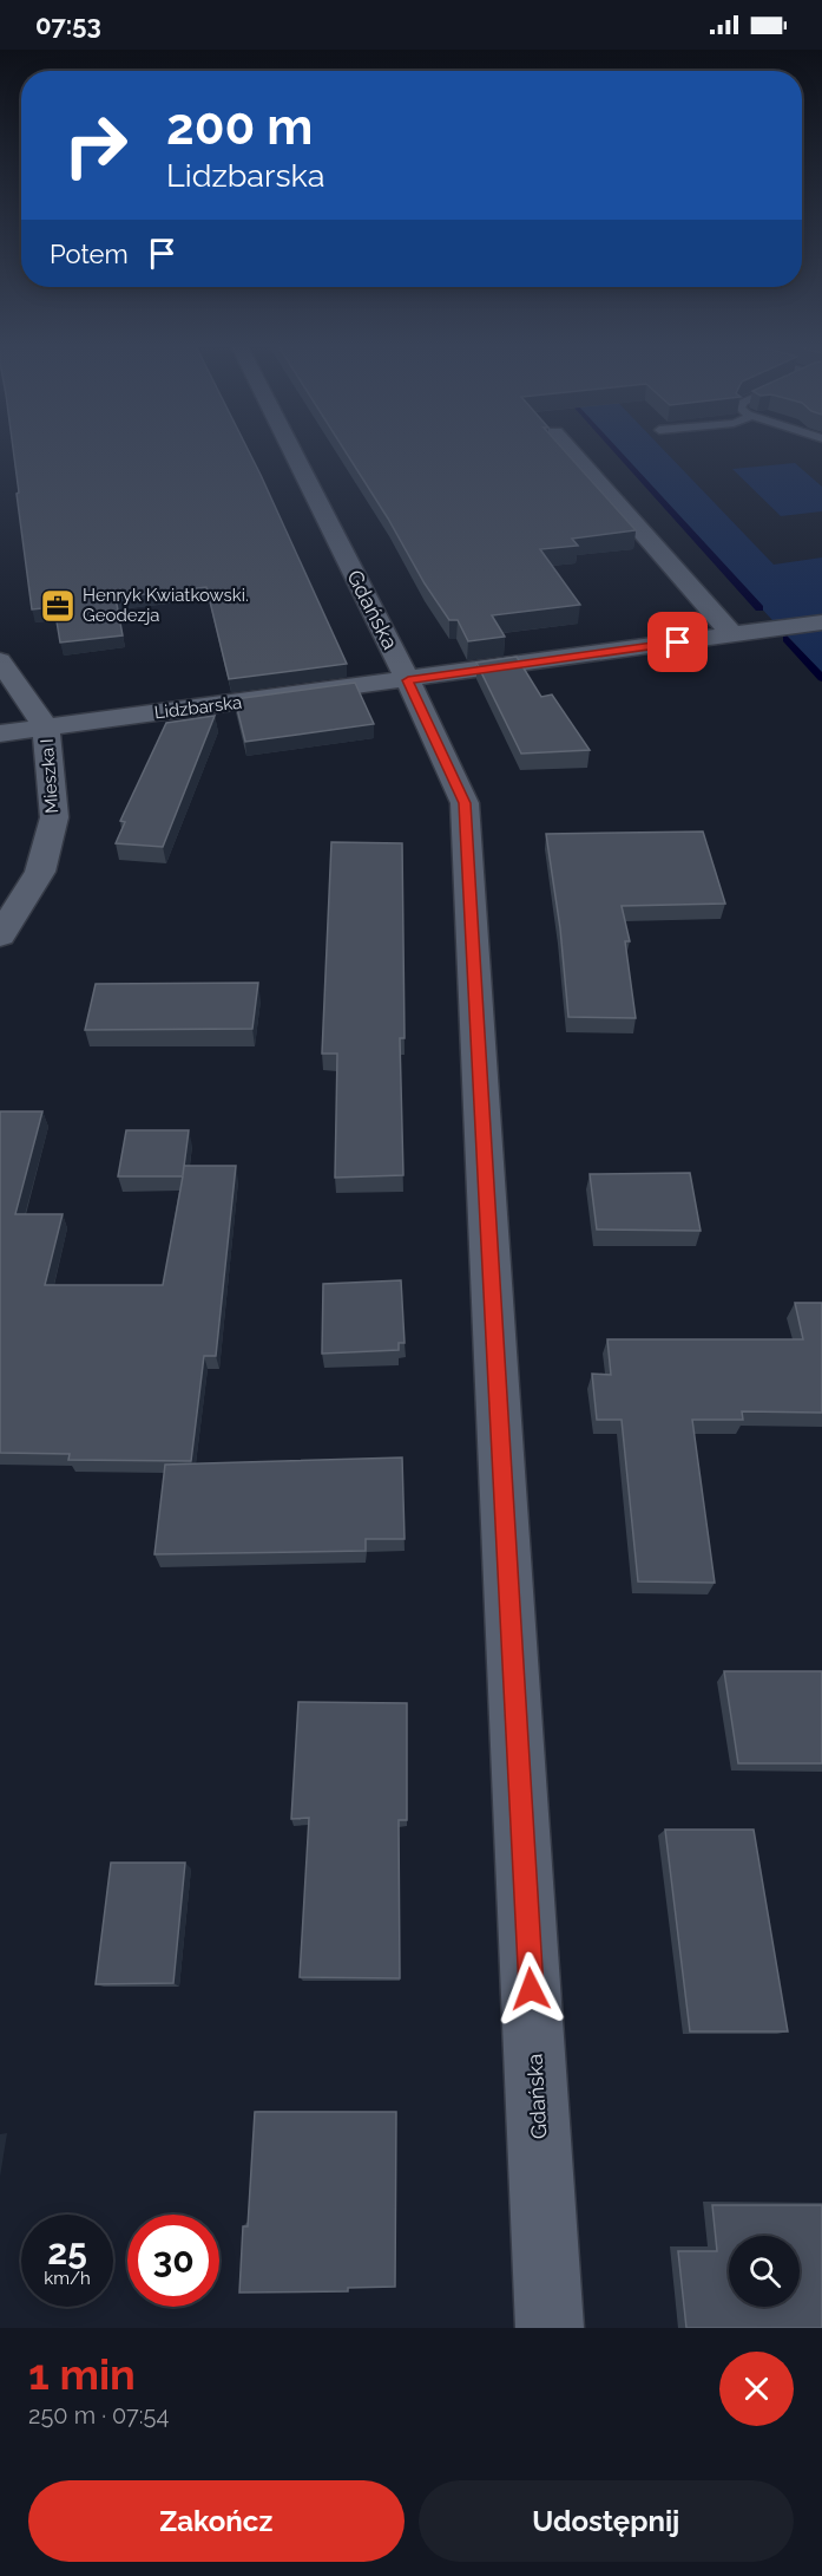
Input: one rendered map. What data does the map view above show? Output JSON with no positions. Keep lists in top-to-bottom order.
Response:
{
  "streets": {
    "street": ["Gdańska", "Lidzbarska", "Mieszka I"]
  },
  "crossings": [
    ["Gdańska", "Lidzbarska"],
    ["Lidzbarska", "Mieszka I"]
  ],
  "places": {
    "office": ["Henryk Kwiatkowski. Geodezja"]
  },
  "page": {
    "status": "07:53",
    "turn": ["200 m", "Lidzbarska"],
    "then": "Potem",
    "speed": "25 km/h",
    "limit": "30",
    "heading": ["1 min", "250 m · 07:54"],
    "buttons": ["Zakończ", "Udostępnij"]
  }
}
